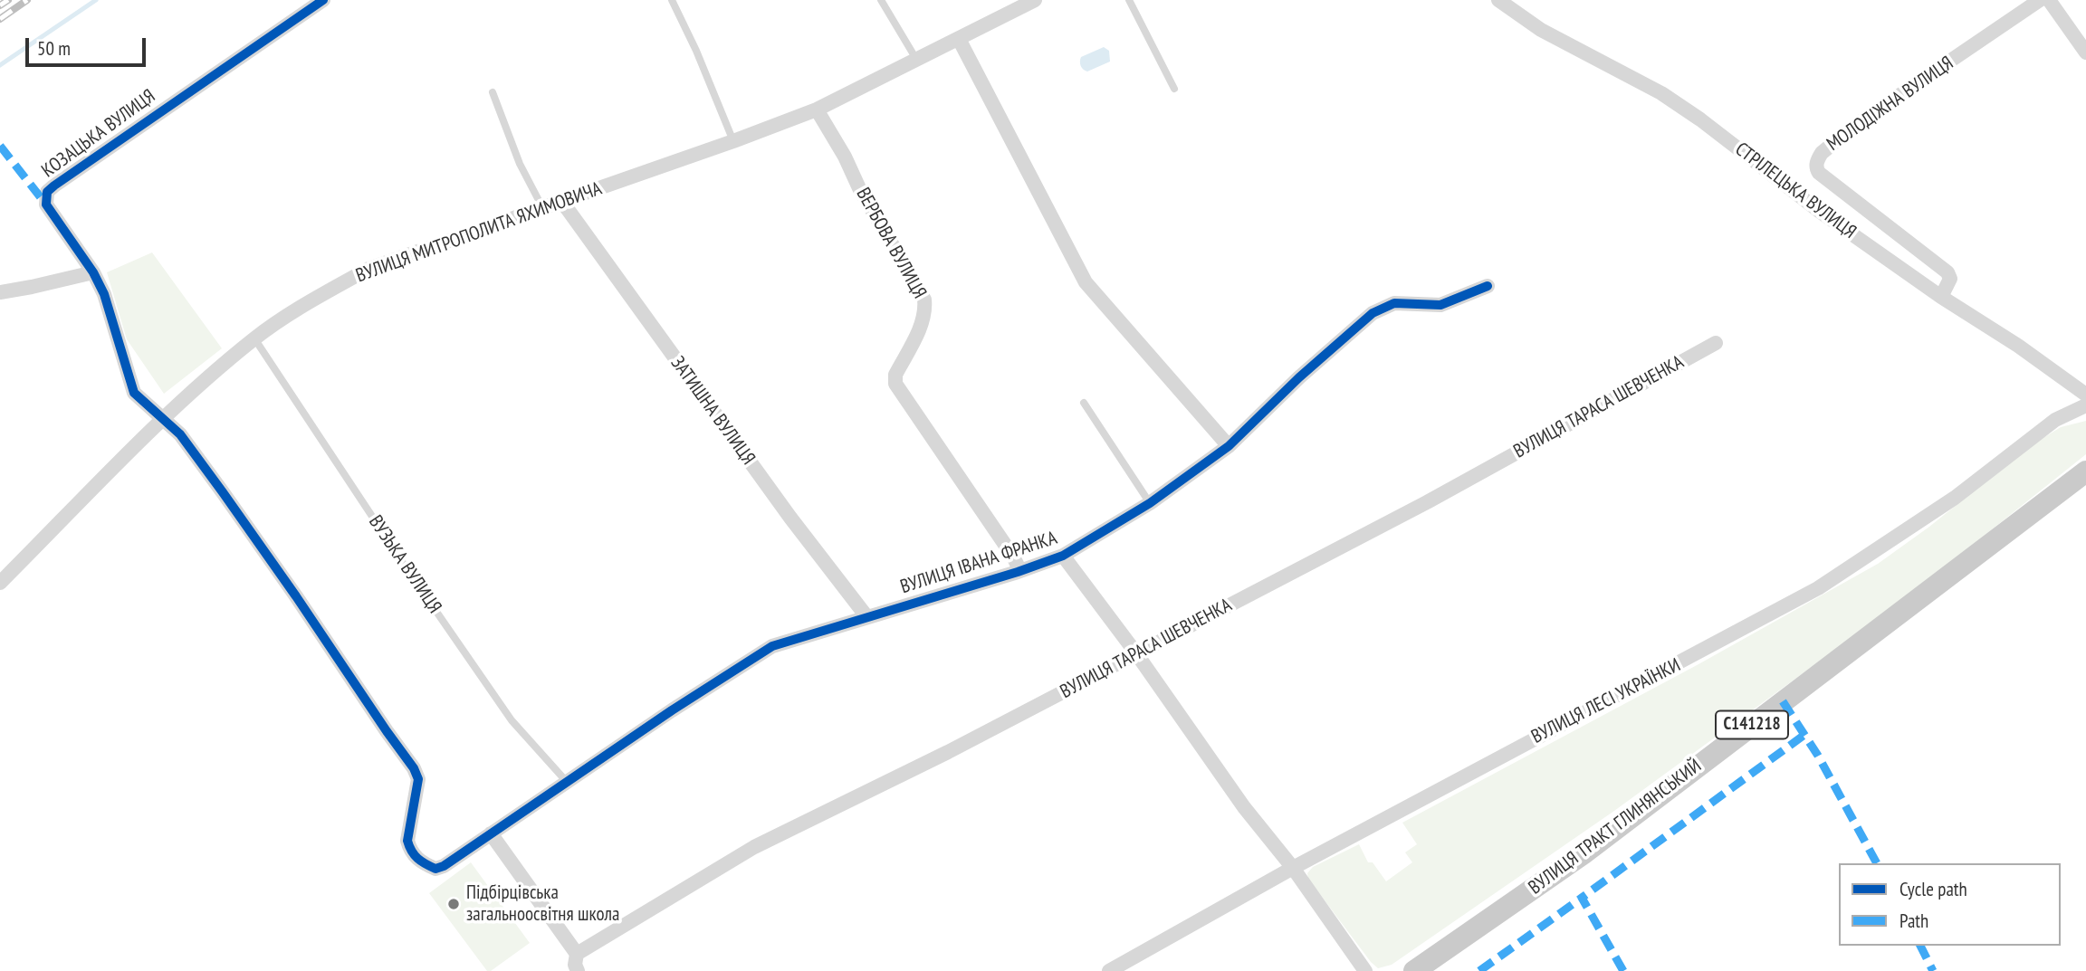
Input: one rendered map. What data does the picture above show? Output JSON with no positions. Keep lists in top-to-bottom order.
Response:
{
  "streets": {
    "main road": ["С141218", "ВУЛИЦЯ ТРАКТ ГЛИНЯНСЬКИЙ"],
    "street": [
      "МОЛОДІЖНА ВУЛИЦЯ",
      "КОЗАЦЬКА ВУЛИЦЯ",
      "СТРІЛЕЦЬКА ВУЛИЦЯ",
      "ВУЛИЦЯ МИТРОПОЛИТА ЯХИМОВИЧА",
      "ВЕРБОВА ВУЛИЦЯ",
      "ВУЛИЦЯ ТАРАСА ШЕВЧЕНКА",
      "ЗАТИШНА ВУЛИЦЯ",
      "ВУЛИЦЯ ІВАНА ФРАНКА",
      "ВУЛИЦЯ ЛЕСІ УКРАЇНКИ"
    ],
    "lane": ["ВУЗЬКА ВУЛИЦЯ"]
  },
  "crossings": [
    ["МОЛОДІЖНА ВУЛИЦЯ", "СТРІЛЕЦЬКА ВУЛИЦЯ"],
    ["КОЗАЦЬКА ВУЛИЦЯ", "ВУЛИЦЯ МИТРОПОЛИТА ЯХИМОВИЧА"],
    ["КОЗАЦЬКА ВУЛИЦЯ", "ВУЛИЦЯ ІВАНА ФРАНКА"],
    ["ВУЛИЦЯ МИТРОПОЛИТА ЯХИМОВИЧА", "ВЕРБОВА ВУЛИЦЯ"],
    ["ВУЛИЦЯ МИТРОПОЛИТА ЯХИМОВИЧА", "ЗАТИШНА ВУЛИЦЯ"],
    ["ВУЛИЦЯ МИТРОПОЛИТА ЯХИМОВИЧА", "ВУЗЬКА ВУЛИЦЯ"],
    ["ВЕРБОВА ВУЛИЦЯ", "ВУЛИЦЯ ІВАНА ФРАНКА"],
    ["ЗАТИШНА ВУЛИЦЯ", "ВУЛИЦЯ ІВАНА ФРАНКА"],
    ["ВУЛИЦЯ ІВАНА ФРАНКА", "ВУЗЬКА ВУЛИЦЯ"]
  ],
  "places": ["Підбірцівська загальноосвітня школа"],
  "legend": ["Cycle path", "Path"],
  "scale_bar": "50 m"
}
